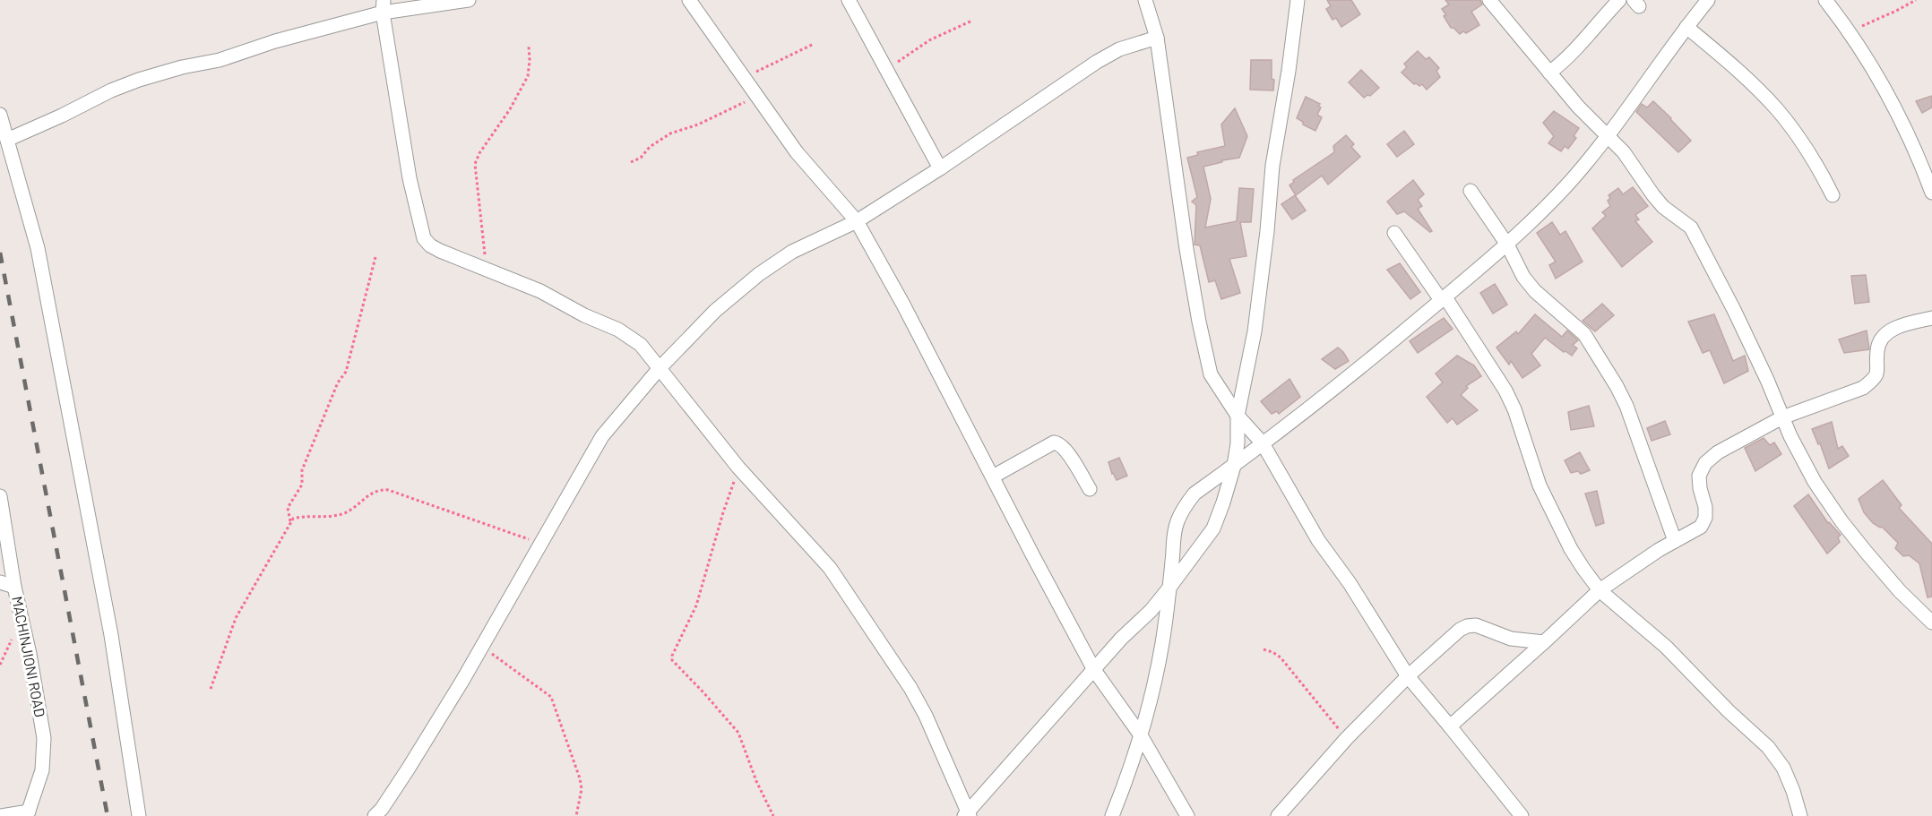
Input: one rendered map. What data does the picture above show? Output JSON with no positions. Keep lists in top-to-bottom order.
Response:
{
  "streets": {
    "street": ["MACHINJIONI ROAD"]
  }
}
